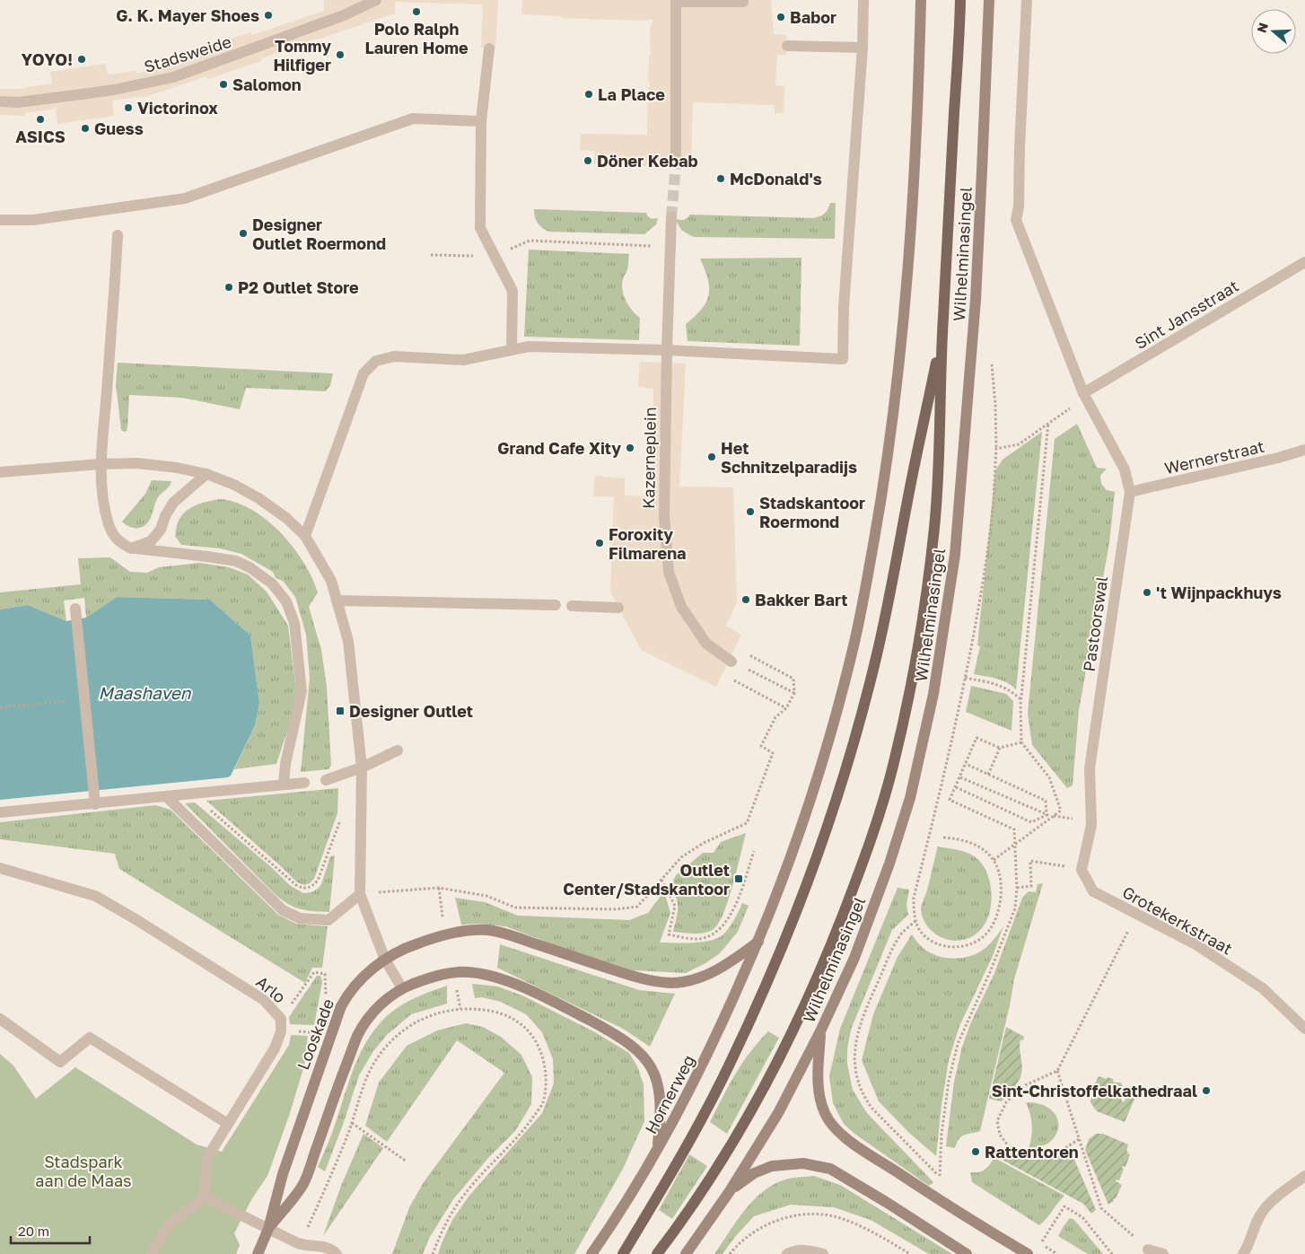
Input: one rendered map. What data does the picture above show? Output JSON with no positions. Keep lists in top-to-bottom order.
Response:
{
  "streets": {
    "main road": ["Wilhelminasingel", "Looskade", "Hornerweg"],
    "street": [
      "Stadsweide",
      "Sint Jansstraat",
      "Wernerstraat",
      "Kazerneplein",
      "Pastoorswal",
      "Grotekerkstraat",
      "Arlo"
    ]
  },
  "crossings": [
    ["Sint Jansstraat", "Pastoorswal"],
    ["Wernerstraat", "Pastoorswal"],
    ["Pastoorswal", "Grotekerkstraat"],
    ["Looskade", "Hornerweg"]
  ],
  "water": ["Maashaven"],
  "parks": ["Stadspark aan de Maas"],
  "places": {
    "other": [
      "Polo Ralph Lauren Home",
      "G. K. Mayer Shoes",
      "Babor",
      "Tommy Hilfiger",
      "YOYO!",
      "Salomon",
      "La Place",
      "Victorinox",
      "ASICS",
      "Guess",
      "Döner Kebab",
      "McDonald's",
      "Designer Outlet Roermond",
      "P2 Outlet Store",
      "Grand Cafe Xity",
      "Het Schnitzelparadijs",
      "Stadskantoor Roermond",
      "Foroxity Filmarena",
      "'t Wijnpackhuys",
      "Bakker Bart",
      "Sint-Christoffelkathedraal",
      "Rattentoren"
    ],
    "transit": ["Designer Outlet", "Outlet Center/Stadskantoor"]
  },
  "scale_bar": "20 m",
  "north": "left"
}
